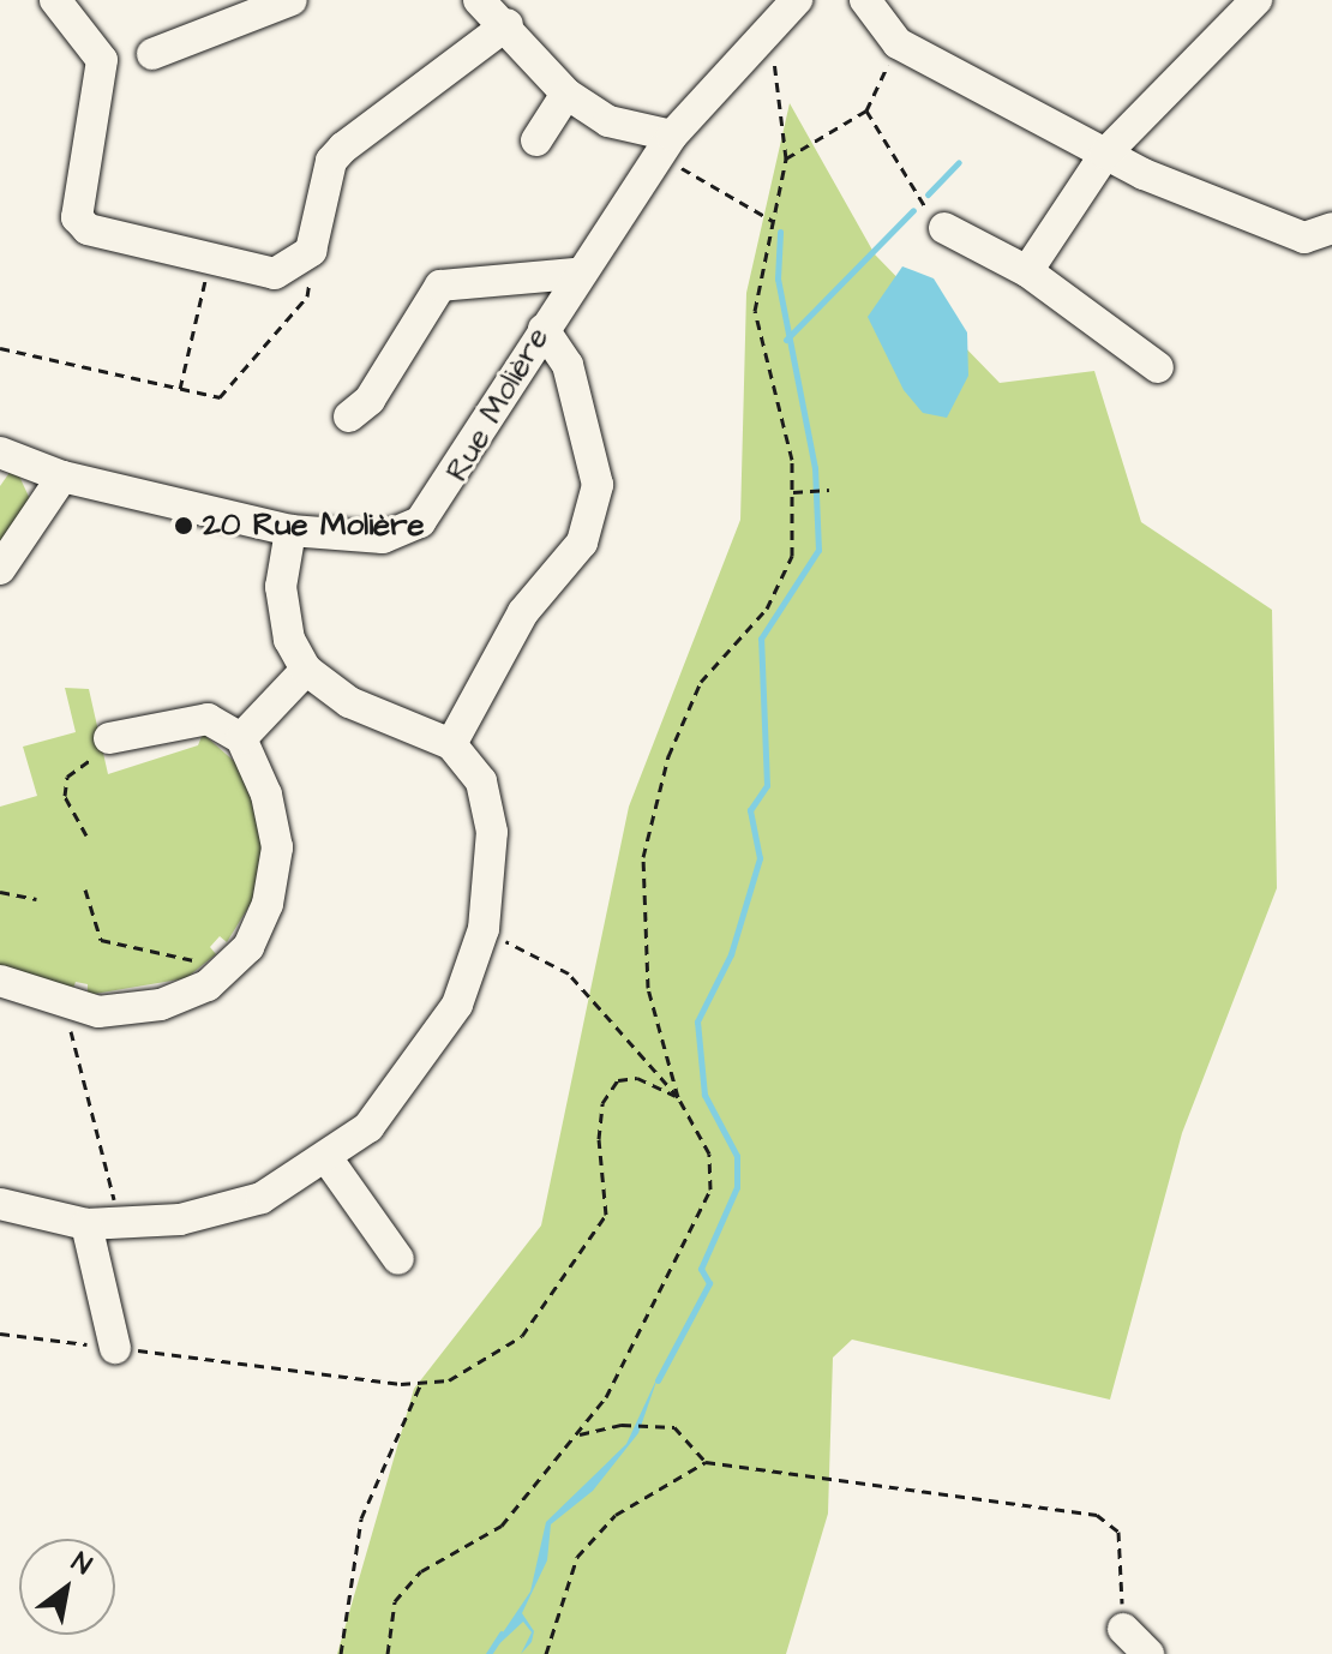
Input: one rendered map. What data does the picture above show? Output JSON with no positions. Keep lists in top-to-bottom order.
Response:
{
  "streets": {
    "street": ["Rue Molière"]
  },
  "places": ["20 Rue Molière"],
  "north": "top right"
}
